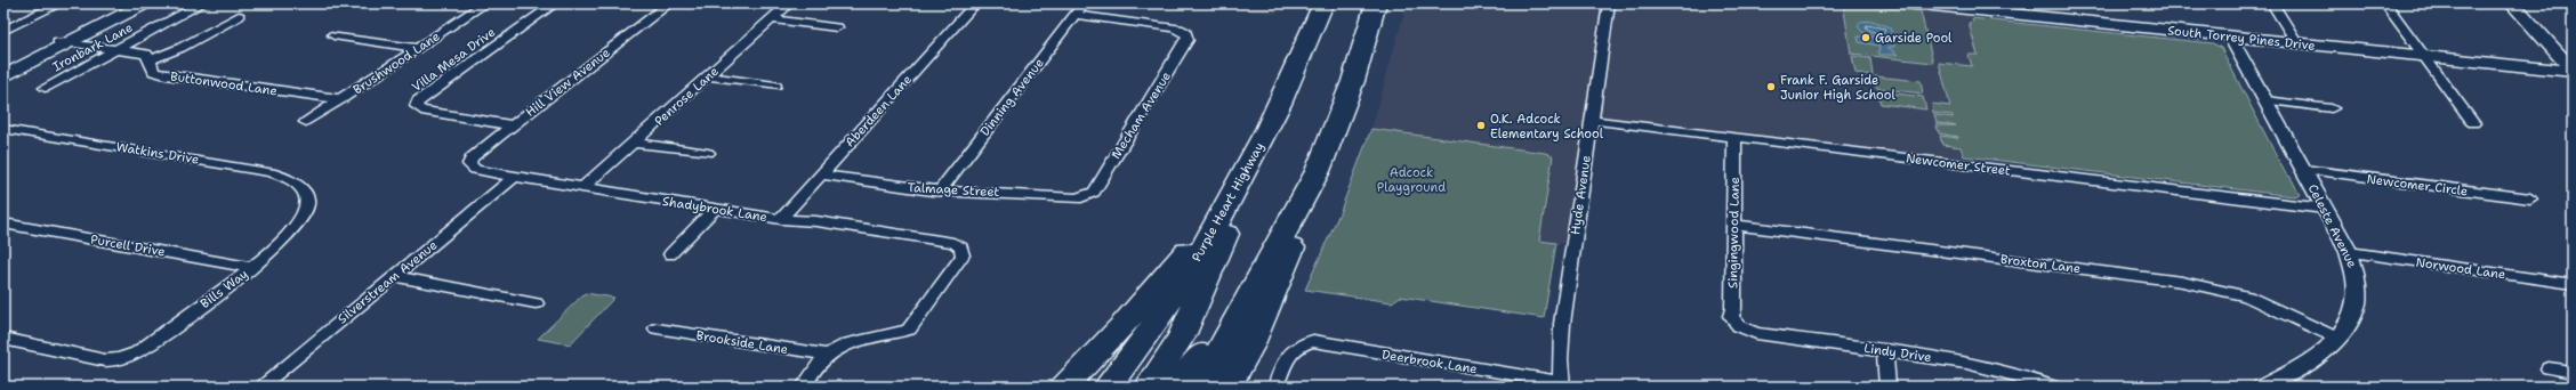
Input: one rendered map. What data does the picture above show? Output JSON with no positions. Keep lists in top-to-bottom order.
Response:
{
  "streets": {
    "highway": ["Purple Heart Highway"],
    "main road": ["South Torrey Pines Drive"],
    "street": [
      "Ironbark Lane",
      "Villa Mesa Drive",
      "Brushwood Lane",
      "Hill View Avenue",
      "Buttonwood Lane",
      "Penrose Lane",
      "Dinning Avenue",
      "Aberdeen Lane",
      "Mecham Avenue",
      "Watkins Drive",
      "Newcomer Street",
      "Newcomer Circle",
      "Talmage Street",
      "Hyde Avenue",
      "Shadybrook Lane",
      "Celeste Avenue",
      "Singingwood Lane",
      "Purcell Drive",
      "Broxton Lane",
      "Norwood Lane",
      "Silverstream Avenue",
      "Bills Way",
      "Brookside Lane",
      "Lindy Drive",
      "Deerbrook Lane"
    ]
  },
  "crossings": [
    ["South Torrey Pines Drive", "Celeste Avenue"],
    ["Ironbark Lane", "Buttonwood Lane"],
    ["Villa Mesa Drive", "Hill View Avenue"],
    ["Brushwood Lane", "Buttonwood Lane"],
    ["Hill View Avenue", "Shadybrook Lane"],
    ["Penrose Lane", "Shadybrook Lane"],
    ["Dinning Avenue", "Mecham Avenue"],
    ["Dinning Avenue", "Talmage Street"],
    ["Aberdeen Lane", "Talmage Street"],
    ["Aberdeen Lane", "Shadybrook Lane"],
    ["Mecham Avenue", "Talmage Street"],
    ["Watkins Drive", "Bills Way"],
    ["Newcomer Street", "Hyde Avenue"],
    ["Newcomer Street", "Celeste Avenue"],
    ["Newcomer Street", "Singingwood Lane"],
    ["Newcomer Circle", "Celeste Avenue"],
    ["Hyde Avenue", "Deerbrook Lane"],
    ["Shadybrook Lane", "Silverstream Avenue"],
    ["Shadybrook Lane", "Brookside Lane"],
    ["Celeste Avenue", "Broxton Lane"],
    ["Celeste Avenue", "Norwood Lane"],
    ["Singingwood Lane", "Broxton Lane"],
    ["Singingwood Lane", "Lindy Drive"],
    ["Purcell Drive", "Bills Way"]
  ],
  "parks": ["Adcock Playground"],
  "places": ["Garside Pool", "Frank F. Garside Junior High School", "O.K. Adcock Elementary School"]
}
